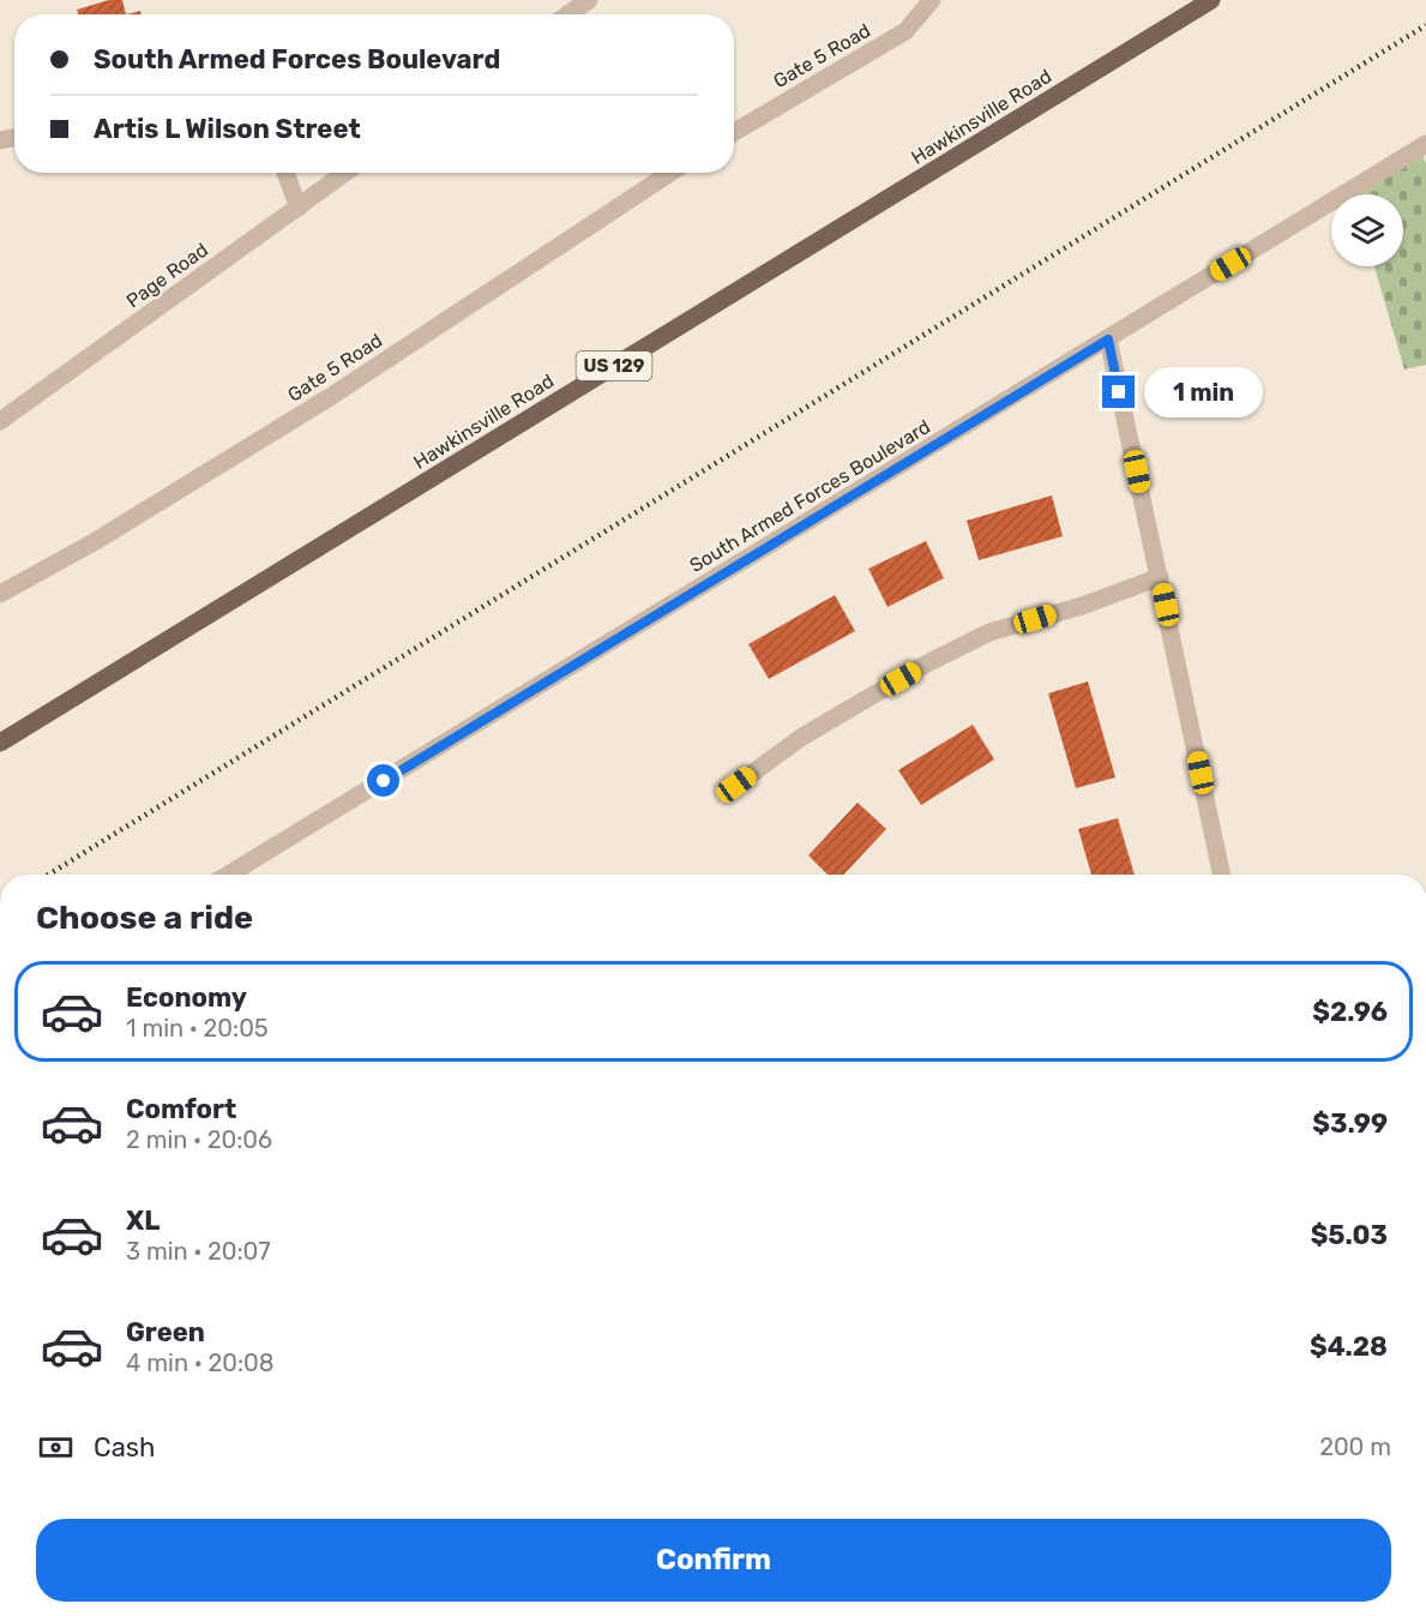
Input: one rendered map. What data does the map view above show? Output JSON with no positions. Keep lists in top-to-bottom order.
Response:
{
  "streets": {
    "main road": ["Hawkinsville Road", "US 129"],
    "street": ["Gate 5 Road", "Page Road", "South Armed Forces Boulevard"]
  },
  "page": {
    "banner": ["South Armed Forces Boulevard", "Artis L Wilson Street"],
    "bubble": "1 min",
    "heading": "Choose a ride",
    "list": [
      {
        "name": "Economy",
        "note": "1 min · 20:05",
        "value": "$2.96"
      },
      {
        "name": "Comfort",
        "note": "2 min · 20:06",
        "value": "$3.99"
      },
      {
        "name": "XL",
        "note": "3 min · 20:07",
        "value": "$5.03"
      },
      {
        "name": "Green",
        "note": "4 min · 20:08",
        "value": "$4.28"
      }
    ],
    "pay": ["Cash", "200 m"],
    "buttons": "Confirm"
  }
}
